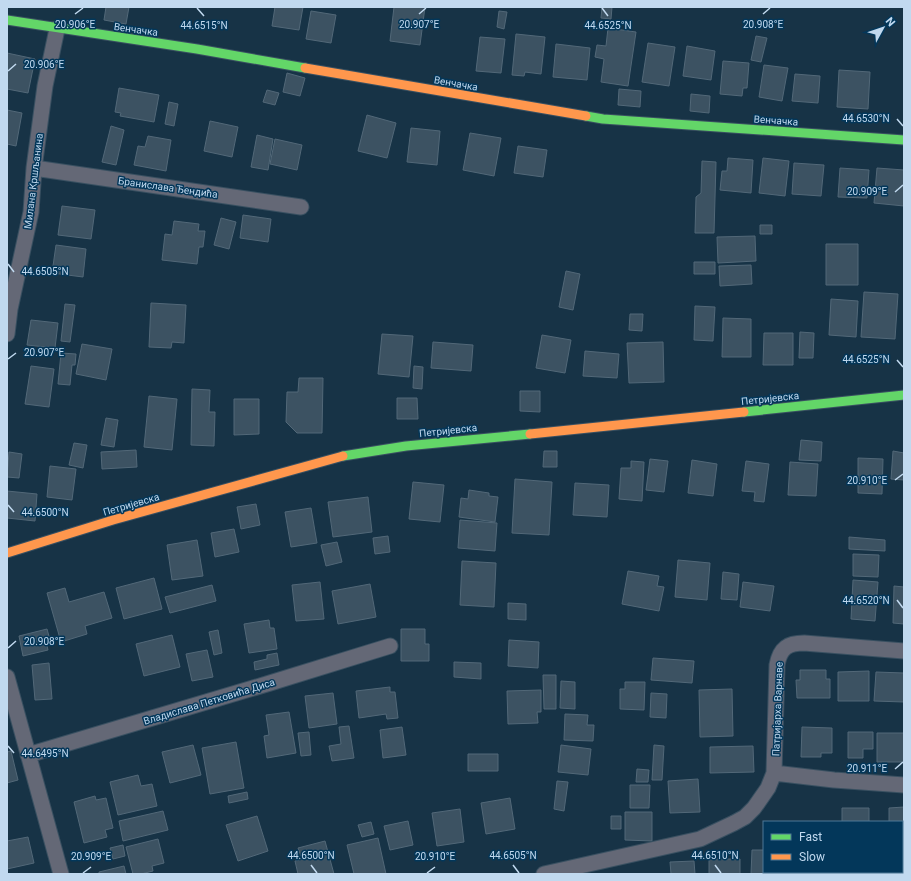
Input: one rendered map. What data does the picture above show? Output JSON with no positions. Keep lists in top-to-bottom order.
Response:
{
  "streets": {
    "main road": ["Венчачка", "Петријевска"],
    "street": [
      "Милана Кршљанина",
      "Бранислава Ђендића",
      "Владислава Петковића Диса",
      "Патријарха Варнаве"
    ]
  },
  "crossings": [
    ["Венчачка", "Милана Кршљанина"],
    ["Милана Кршљанина", "Бранислава Ђендића"]
  ],
  "legend": ["Fast", "Slow"],
  "north": "top right",
  "coordinates": [
    "20.906°E",
    "20.907°E",
    "20.908°E",
    "44.6515°N",
    "44.6525°N",
    "44.6530°N",
    "20.909°E",
    "44.6505°N",
    "20.910°E",
    "44.6500°N",
    "44.6520°N",
    "44.6495°N",
    "20.911°E",
    "44.6510°N"
  ]
}
